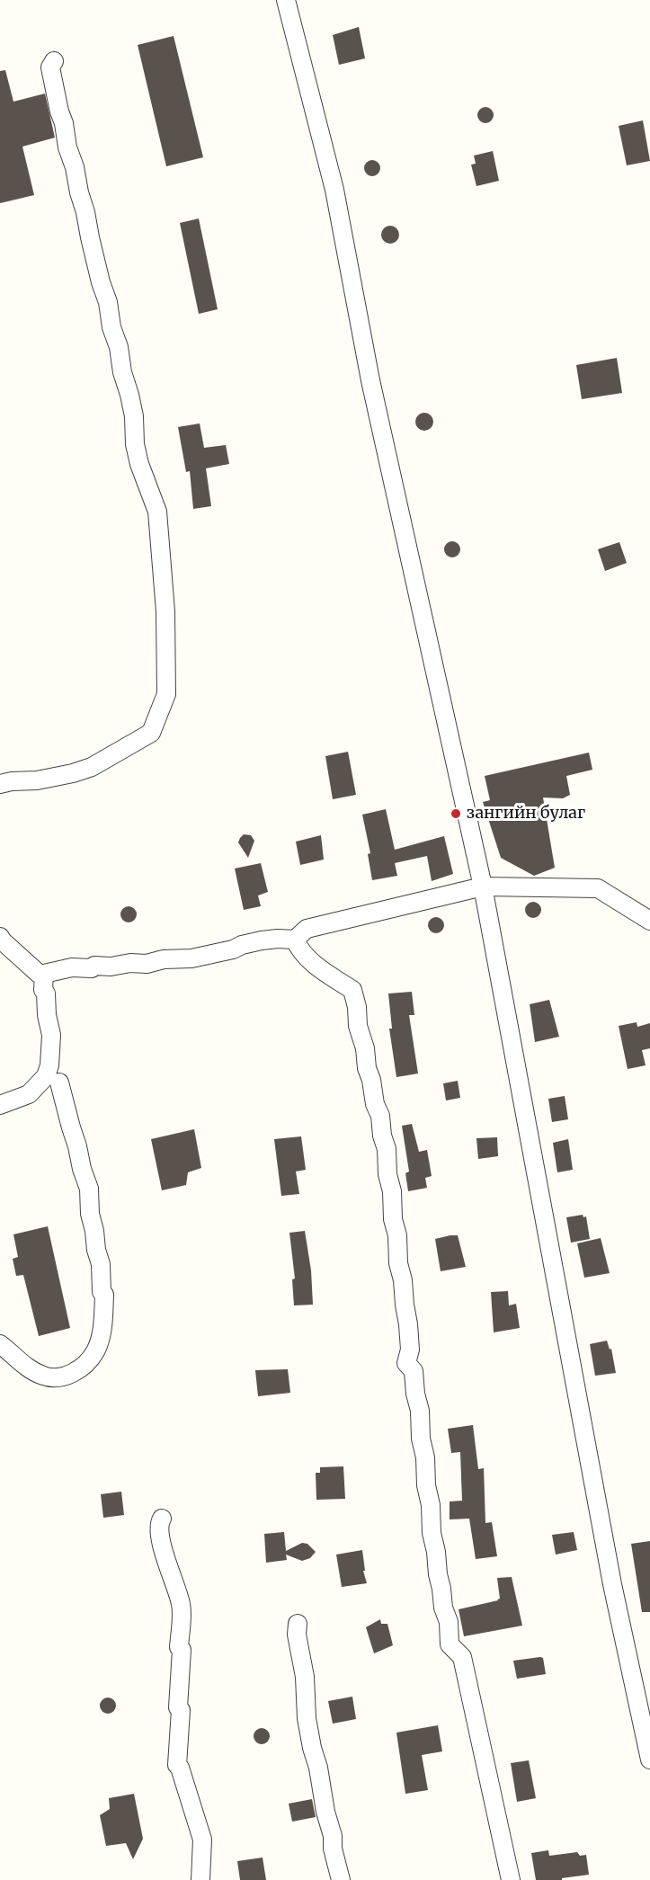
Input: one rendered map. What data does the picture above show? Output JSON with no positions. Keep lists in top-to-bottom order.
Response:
{
  "places": ["зангийн булаг"]
}
